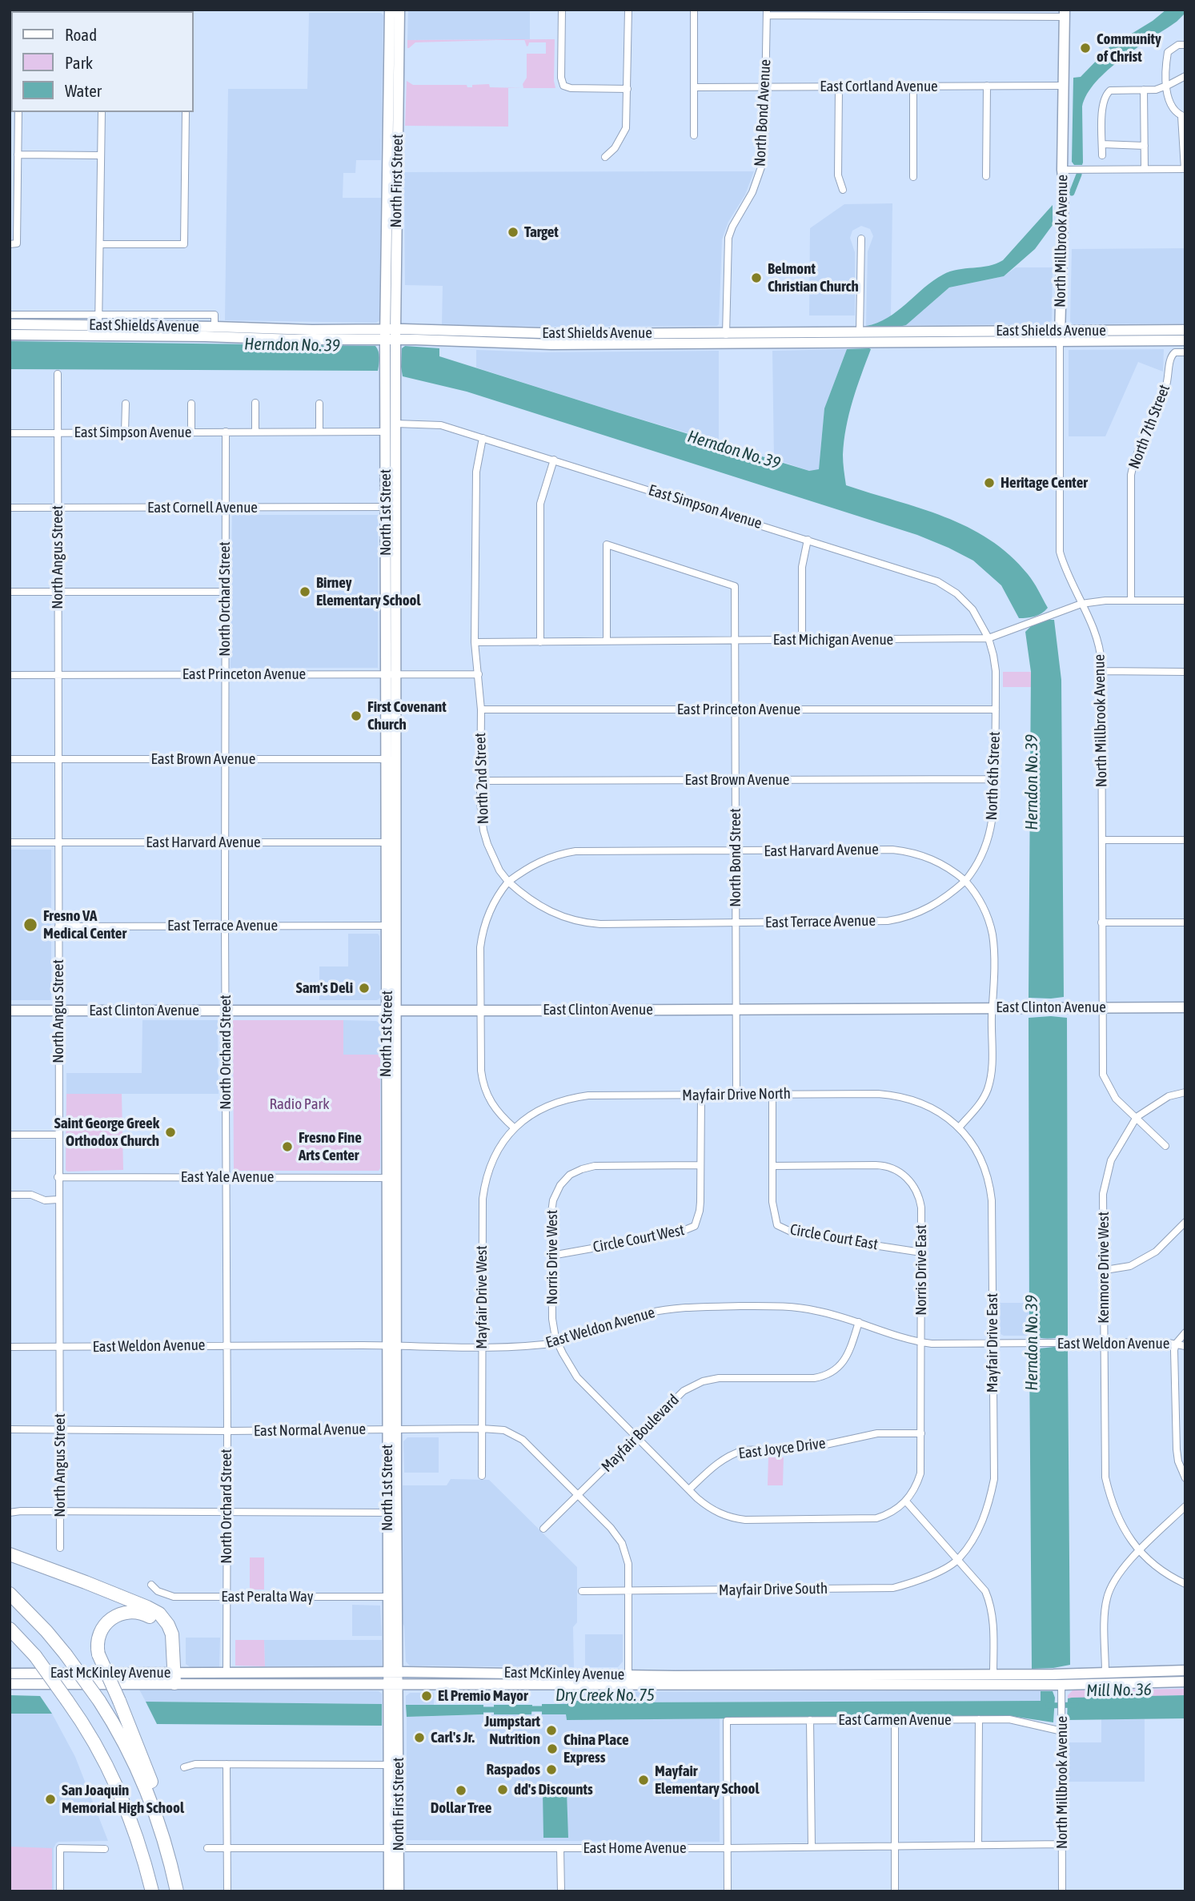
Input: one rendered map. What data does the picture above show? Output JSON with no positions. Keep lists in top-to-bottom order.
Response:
{
  "streets": {
    "main road": [
      "North First Street",
      "North Millbrook Avenue",
      "East Shields Avenue",
      "North 1st Street",
      "East Clinton Avenue",
      "East McKinley Avenue"
    ],
    "street": [
      "East Cortland Avenue",
      "North Bond Avenue",
      "North 7th Street",
      "East Simpson Avenue",
      "East Cornell Avenue",
      "North Angus Street",
      "North Orchard Street",
      "East Michigan Avenue",
      "East Princeton Avenue",
      "East Brown Avenue",
      "North 6th Street",
      "North 2nd Street",
      "East Harvard Avenue",
      "North Bond Street",
      "East Terrace Avenue",
      "Mayfair Drive North",
      "East Yale Avenue",
      "Circle Court East",
      "Circle Court West",
      "Norris Drive West",
      "Kenmore Drive West",
      "Norris Drive East",
      "Mayfair Drive West",
      "East Weldon Avenue",
      "Mayfair Drive East",
      "East Normal Avenue",
      "Mayfair Boulevard",
      "East Joyce Drive",
      "Mayfair Drive South",
      "East Peralta Way",
      "East Carmen Avenue",
      "East Home Avenue"
    ]
  },
  "crossings": [
    ["East Cortland Avenue", "North Bond Avenue"],
    ["East Cortland Avenue", "North Millbrook Avenue"],
    ["North Bond Avenue", "East Shields Avenue"],
    ["North First Street", "East Shields Avenue"],
    ["North First Street", "North 1st Street"],
    ["North First Street", "East Home Avenue"],
    ["North Millbrook Avenue", "East Shields Avenue"],
    ["North Millbrook Avenue", "East Michigan Avenue"],
    ["North Millbrook Avenue", "East Clinton Avenue"],
    ["North Millbrook Avenue", "Kenmore Drive West"],
    ["North Millbrook Avenue", "East McKinley Avenue"],
    ["North Millbrook Avenue", "East Carmen Avenue"],
    ["North Millbrook Avenue", "East Home Avenue"],
    ["North 7th Street", "East Michigan Avenue"],
    ["East Simpson Avenue", "North 1st Street"],
    ["East Simpson Avenue", "North Angus Street"],
    ["East Simpson Avenue", "North Orchard Street"],
    ["East Simpson Avenue", "East Michigan Avenue"],
    ["East Simpson Avenue", "North 6th Street"],
    ["East Simpson Avenue", "North 2nd Street"],
    ["East Cornell Avenue", "North 1st Street"],
    ["East Cornell Avenue", "North Angus Street"],
    ["East Cornell Avenue", "North Orchard Street"],
    ["North 1st Street", "East Princeton Avenue"],
    ["North 1st Street", "East Brown Avenue"],
    ["North 1st Street", "East Harvard Avenue"],
    ["North 1st Street", "East Terrace Avenue"],
    ["North 1st Street", "East Clinton Avenue"],
    ["North 1st Street", "East Yale Avenue"],
    ["North 1st Street", "East Weldon Avenue"],
    ["North 1st Street", "East Normal Avenue"],
    ["North 1st Street", "East Peralta Way"],
    ["North 1st Street", "East McKinley Avenue"],
    ["North Angus Street", "East Princeton Avenue"],
    ["North Angus Street", "East Brown Avenue"],
    ["North Angus Street", "East Harvard Avenue"],
    ["North Angus Street", "East Terrace Avenue"],
    ["North Angus Street", "East Clinton Avenue"],
    ["North Angus Street", "East Yale Avenue"],
    ["North Angus Street", "East Weldon Avenue"],
    ["North Angus Street", "East Normal Avenue"],
    ["North Orchard Street", "East Princeton Avenue"],
    ["North Orchard Street", "East Brown Avenue"],
    ["North Orchard Street", "East Harvard Avenue"],
    ["North Orchard Street", "East Terrace Avenue"],
    ["North Orchard Street", "East Clinton Avenue"],
    ["North Orchard Street", "East Yale Avenue"],
    ["North Orchard Street", "East Weldon Avenue"],
    ["North Orchard Street", "East Normal Avenue"],
    ["North Orchard Street", "East Peralta Way"],
    ["North Orchard Street", "East McKinley Avenue"],
    ["East Michigan Avenue", "North 6th Street"],
    ["East Michigan Avenue", "North 2nd Street"],
    ["East Michigan Avenue", "North Bond Street"],
    ["East Princeton Avenue", "North 6th Street"],
    ["East Princeton Avenue", "North 2nd Street"],
    ["East Princeton Avenue", "North Bond Street"],
    ["East Brown Avenue", "North 6th Street"],
    ["East Brown Avenue", "North 2nd Street"],
    ["East Brown Avenue", "North Bond Street"],
    ["North 6th Street", "East Harvard Avenue"],
    ["North 6th Street", "East Terrace Avenue"],
    ["North 2nd Street", "East Harvard Avenue"],
    ["North 2nd Street", "East Terrace Avenue"],
    ["East Harvard Avenue", "North Bond Street"],
    ["East Harvard Avenue", "East Terrace Avenue"],
    ["North Bond Street", "East Terrace Avenue"],
    ["North Bond Street", "East Clinton Avenue"],
    ["North Bond Street", "Mayfair Drive North"],
    ["Mayfair Drive North", "Circle Court East"],
    ["Mayfair Drive North", "Circle Court West"],
    ["Mayfair Drive North", "Mayfair Drive West"],
    ["Mayfair Drive North", "Mayfair Drive East"],
    ["Circle Court East", "Norris Drive East"],
    ["Circle Court West", "Norris Drive West"],
    ["Norris Drive West", "Norris Drive East"],
    ["Norris Drive West", "East Weldon Avenue"],
    ["Norris Drive West", "Mayfair Boulevard"],
    ["Norris Drive West", "East Joyce Drive"],
    ["Kenmore Drive West", "East Weldon Avenue"],
    ["Norris Drive East", "East Weldon Avenue"],
    ["Norris Drive East", "East Joyce Drive"],
    ["Mayfair Drive West", "East Weldon Avenue"],
    ["Mayfair Drive West", "East Normal Avenue"],
    ["East Weldon Avenue", "Mayfair Drive East"],
    ["East Weldon Avenue", "Mayfair Boulevard"],
    ["Mayfair Drive East", "Mayfair Drive South"],
    ["East Normal Avenue", "Mayfair Boulevard"],
    ["East Normal Avenue", "Mayfair Drive South"],
    ["East Normal Avenue", "East McKinley Avenue"],
    ["East Carmen Avenue", "East Home Avenue"]
  ],
  "water": ["Herndon No. 39", "Mill No. 36", "Dry Creek No. 75"],
  "parks": ["Radio Park"],
  "places": [
    "Community of Christ",
    "Target",
    "Belmont Christian Church",
    "Heritage Center",
    "Birney Elementary School",
    "First Covenant Church",
    "Fresno VA Medical Center",
    "Sam's Deli",
    "Saint George Greek Orthodox Church",
    "Fresno Fine Arts Center",
    "El Premio Mayor",
    "Jumpstart Nutrition",
    "Carl's Jr.",
    "China Place Express",
    "Raspados",
    "Mayfair Elementary School",
    "dd's Discounts",
    "Dollar Tree",
    "San Joaquin Memorial High School"
  ],
  "legend": ["Road", "Park", "Water"]
}
